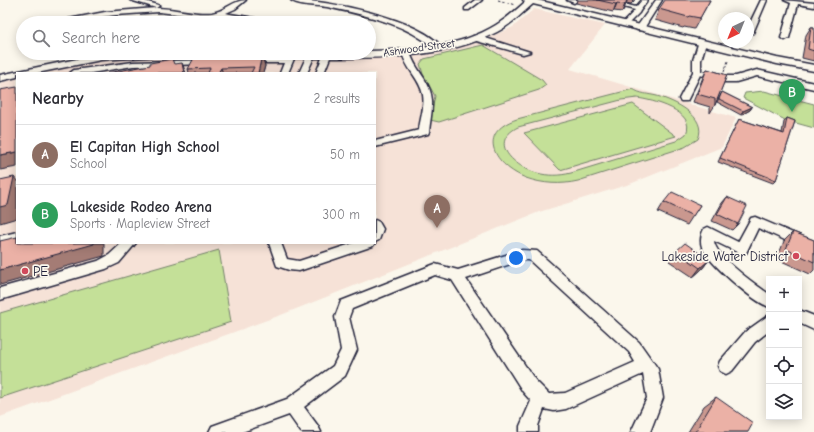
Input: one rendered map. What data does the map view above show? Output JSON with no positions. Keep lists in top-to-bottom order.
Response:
{
  "streets": {
    "main road": ["Ashwood Street"]
  },
  "places": ["Lakeside Water District", "PE"],
  "north": "bottom left",
  "page": {
    "search": "Search here",
    "heading": ["Nearby", "2 results"],
    "pins": ["B", "A"],
    "list": [
      {
        "mark": "A",
        "name": "El Capitan High School",
        "note": "School",
        "value": "50 m"
      },
      {
        "mark": "B",
        "name": "Lakeside Rodeo Arena",
        "note": "Sports · Mapleview Street",
        "value": "300 m"
      }
    ],
    "map_buttons": ["+", "−"]
  }
}
